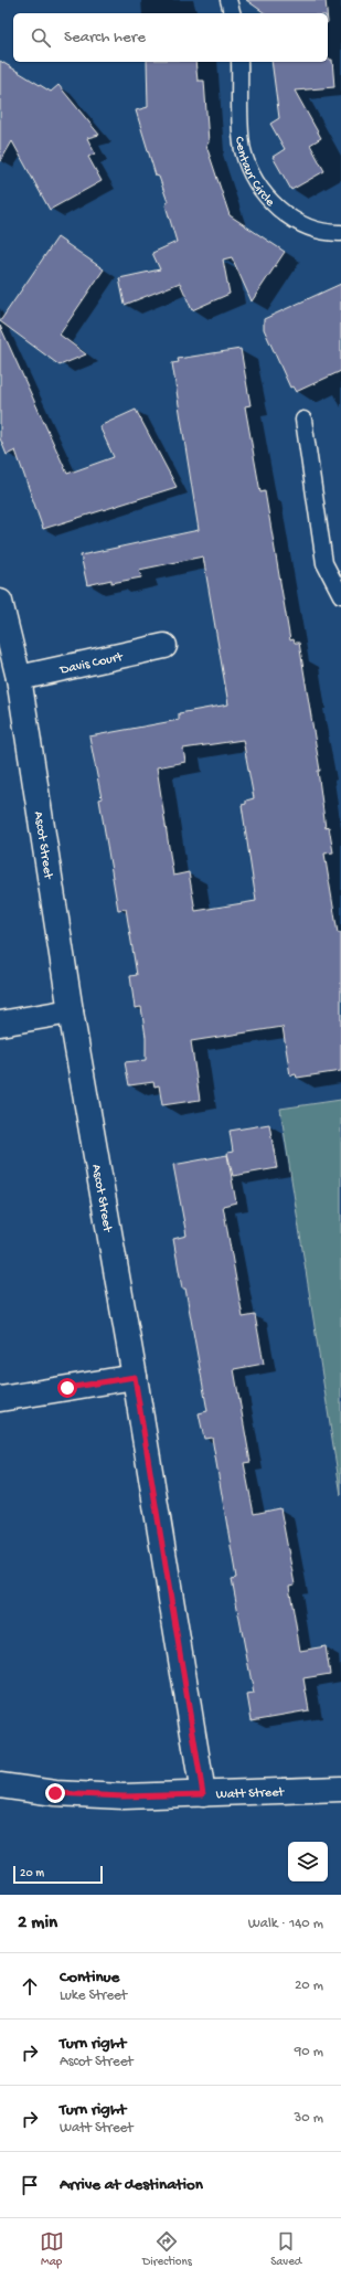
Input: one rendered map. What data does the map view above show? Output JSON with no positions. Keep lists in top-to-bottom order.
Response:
{
  "streets": {
    "street": ["Davis Court", "Ascot Street", "Watt Street"],
    "lane": ["Centaur Circle"]
  },
  "crossings": [
    ["Davis Court", "Ascot Street"],
    ["Ascot Street", "Watt Street"]
  ],
  "scale_bar": "20 m",
  "page": {
    "search": "Search here",
    "scale": "20 m",
    "heading": ["2 min", "Walk · 140 m"],
    "list": [
      ["Continue", "Luke Street", "20 m"],
      ["Turn right", "Ascot Street", "90 m"],
      ["Turn right", "Watt Street", "30 m"],
      "Arrive at destination"
    ],
    "nav": ["Map", "Directions", "Saved"]
  }
}
